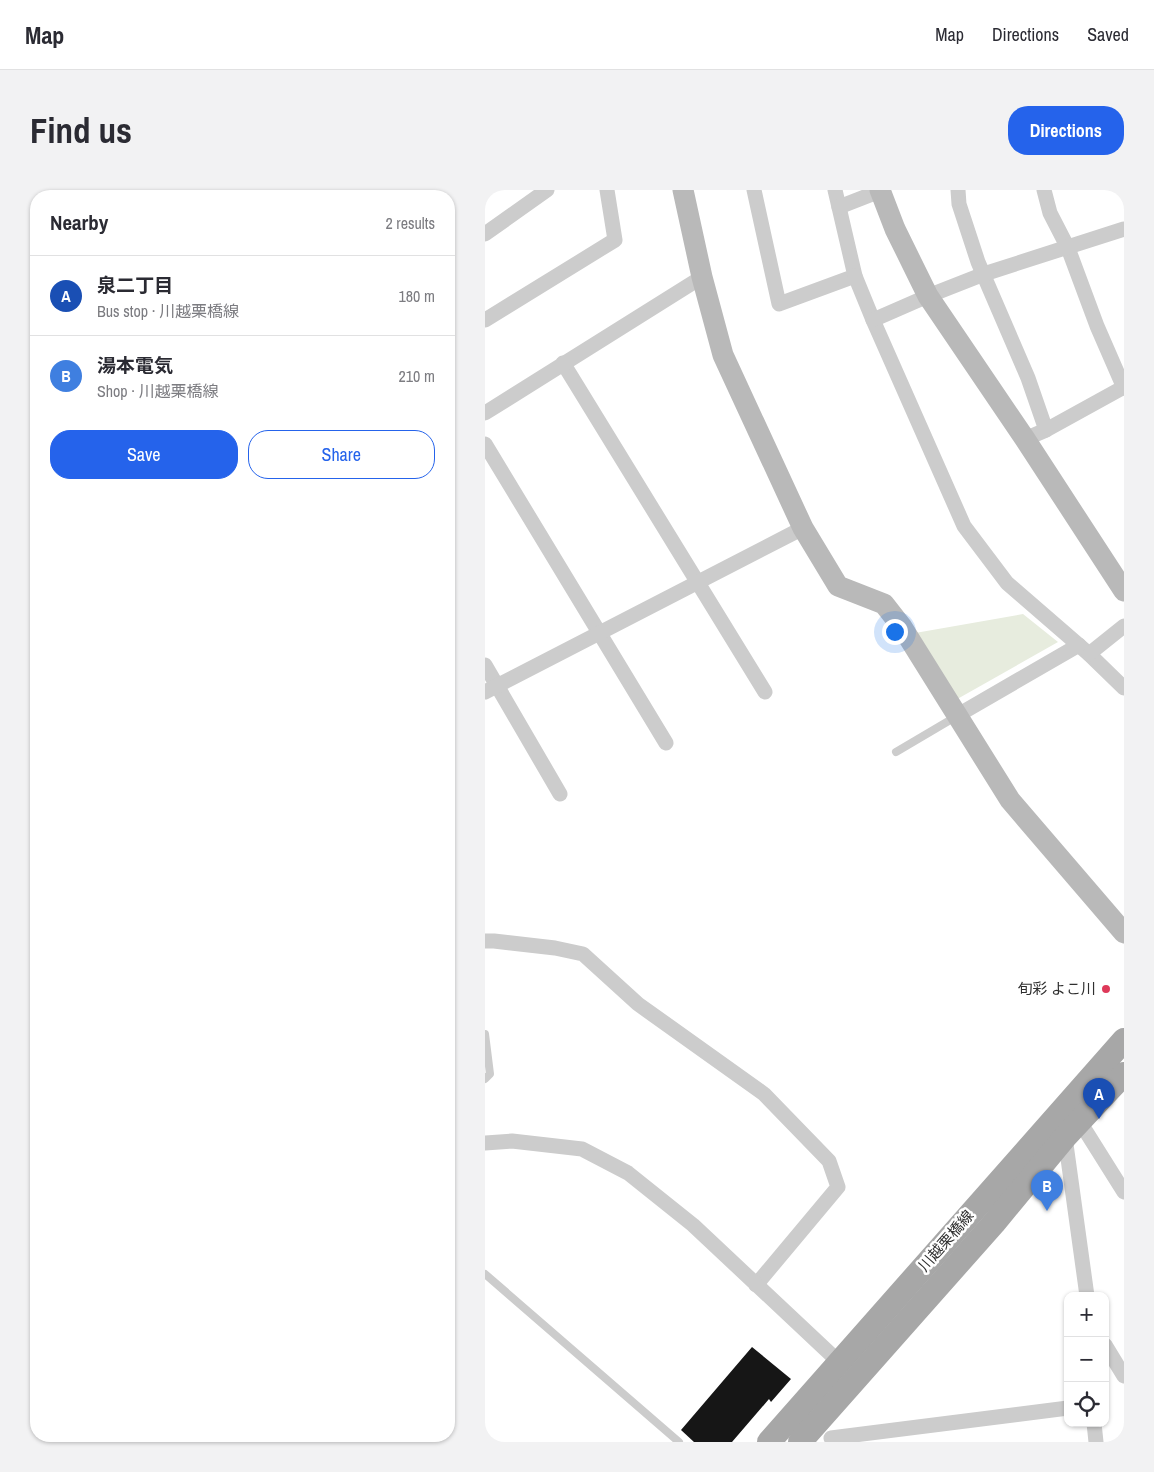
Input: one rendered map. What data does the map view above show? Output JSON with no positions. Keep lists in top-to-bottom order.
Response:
{
  "streets": {
    "main road": ["川越栗橋線"]
  },
  "places": ["旬彩 よこ川"],
  "page": {
    "header": "Map",
    "nav": ["Map", "Directions", "Saved"],
    "buttons": [
      "Directions",
      ["Save", "Share"]
    ],
    "title": "Find us",
    "heading": ["Nearby", "2 results"],
    "list": [
      {
        "mark": "A",
        "name": "泉二丁目",
        "note": "Bus stop · 川越栗橋線",
        "value": "180 m"
      },
      {
        "mark": "B",
        "name": "湯本電気",
        "note": "Shop · 川越栗橋線",
        "value": "210 m"
      }
    ],
    "pins": ["A", "B"],
    "map_buttons": ["+", "−"]
  }
}
